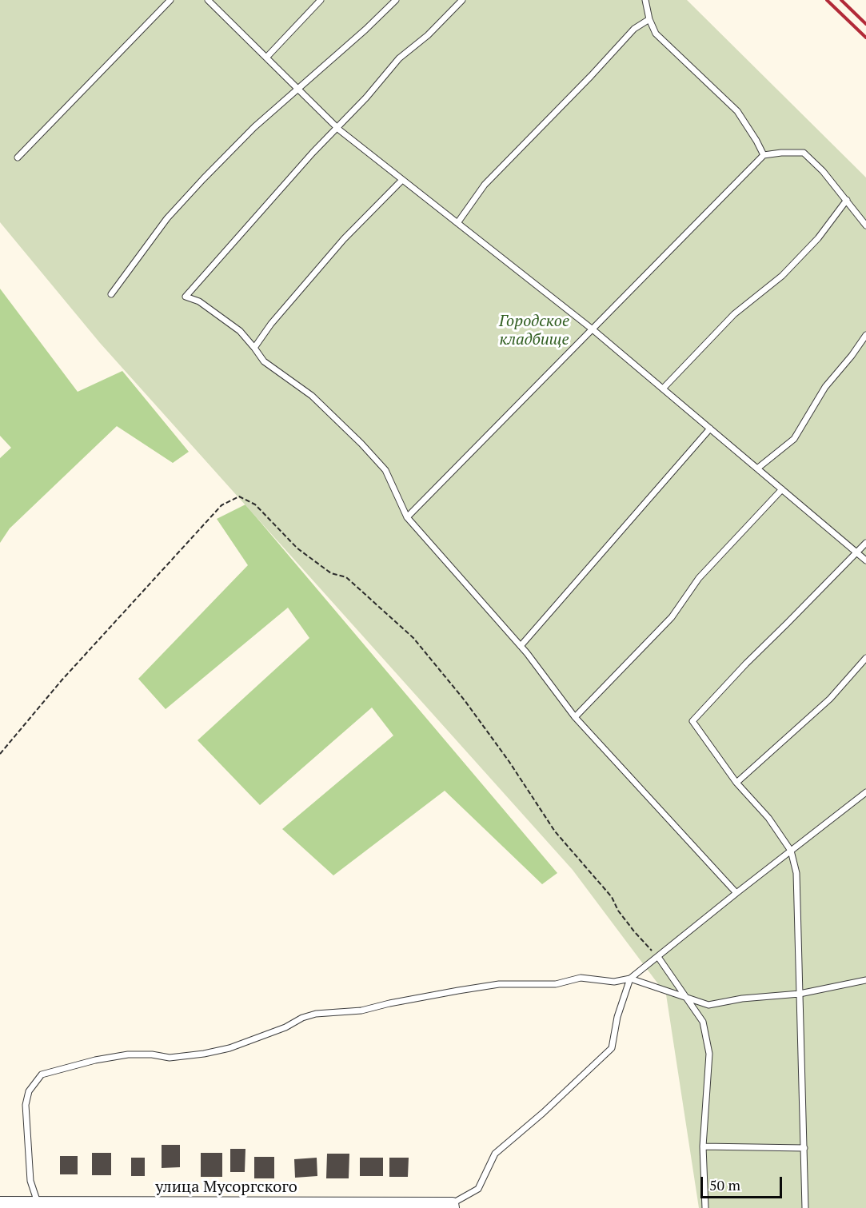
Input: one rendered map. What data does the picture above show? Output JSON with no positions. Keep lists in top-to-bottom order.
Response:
{
  "streets": {
    "street": ["улица Мусоргского"]
  },
  "parks": ["Городское кладбище"],
  "scale_bar": "50 m"
}
